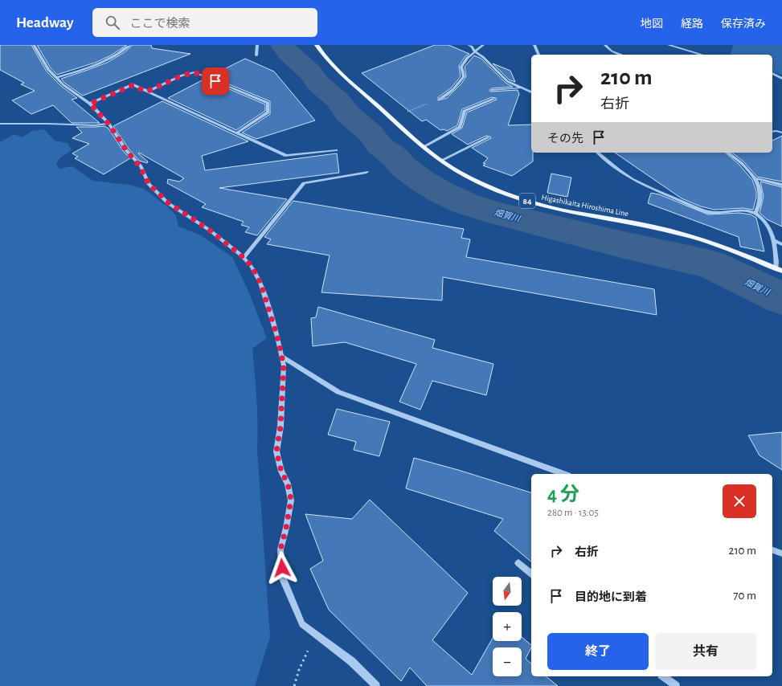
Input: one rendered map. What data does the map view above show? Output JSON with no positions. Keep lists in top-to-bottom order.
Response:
{
  "streets": {
    "main road": ["84", "Higashikaita Hiroshima Line"]
  },
  "water": ["畑賀川"],
  "north": "bottom",
  "page": {
    "header": "Headway",
    "search": "ここで検索",
    "nav": ["地図", "経路", "保存済み"],
    "turn": ["210 m", "右折"],
    "then": "その先",
    "heading": ["4 分", "280 m · 13:05"],
    "list": [
      {
        "name": "右折",
        "value": "210 m"
      },
      {
        "name": "目的地に到着",
        "value": "70 m"
      }
    ],
    "map_buttons": ["+", "−"],
    "buttons": ["終了", "共有"]
  }
}
